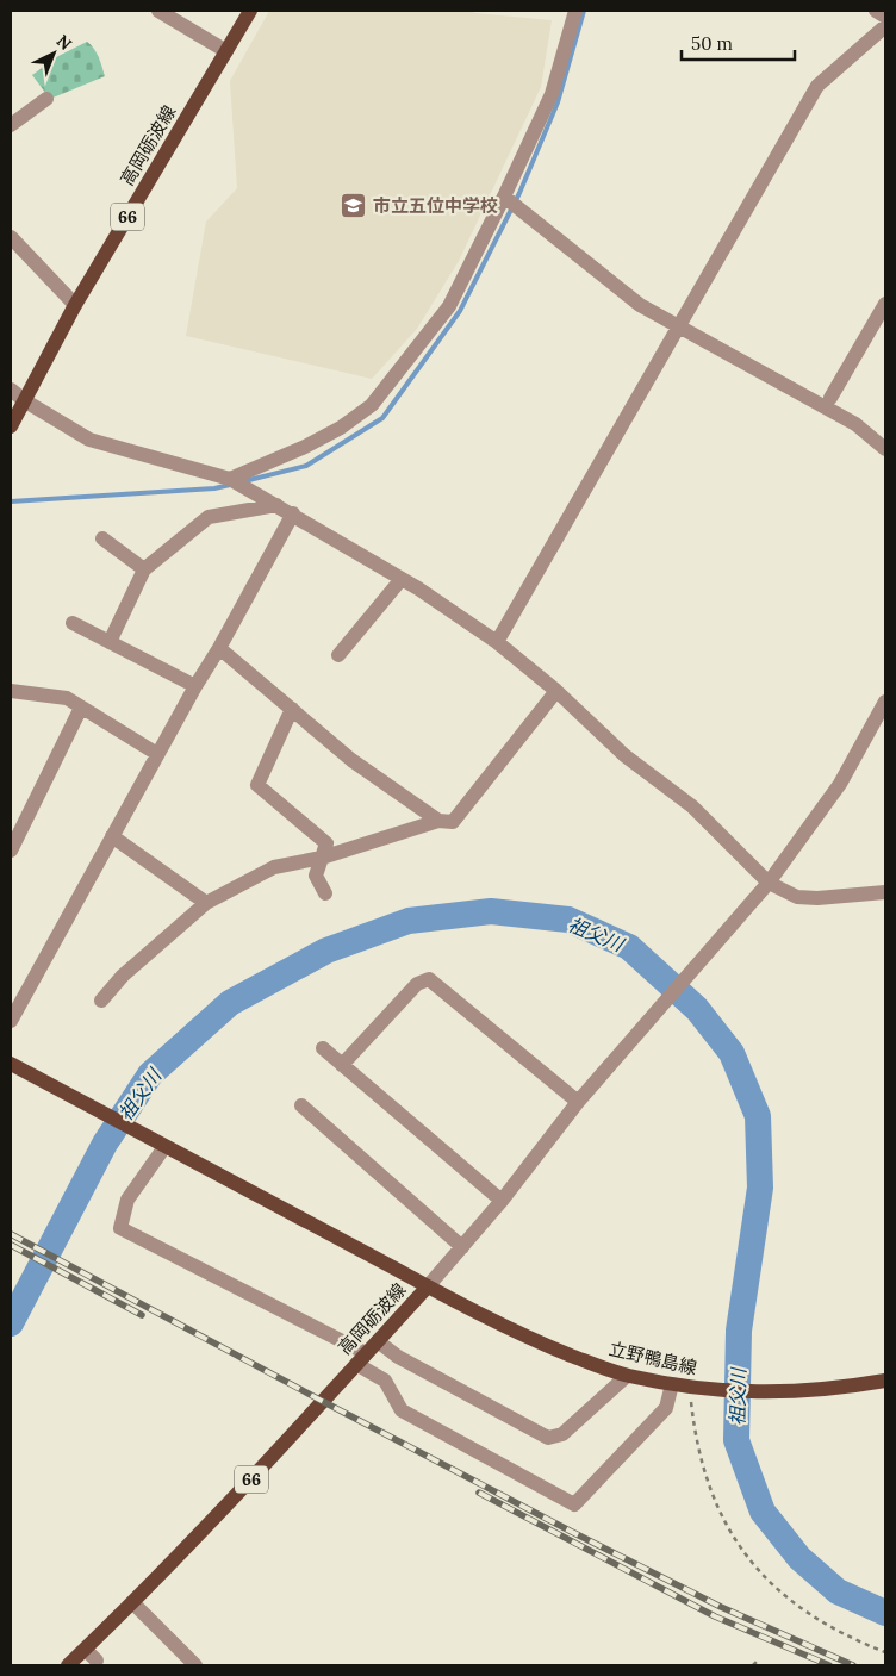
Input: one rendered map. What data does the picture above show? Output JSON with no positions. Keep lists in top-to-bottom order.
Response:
{
  "streets": {
    "main road": ["高岡砺波線", "66", "立野鴨島線"]
  },
  "crossings": [
    ["高岡砺波線", "立野鴨島線"]
  ],
  "water": ["祖父川"],
  "places": {
    "school or university": ["市立五位中学校"]
  },
  "scale_bar": "50 m",
  "north": "top right"
}
